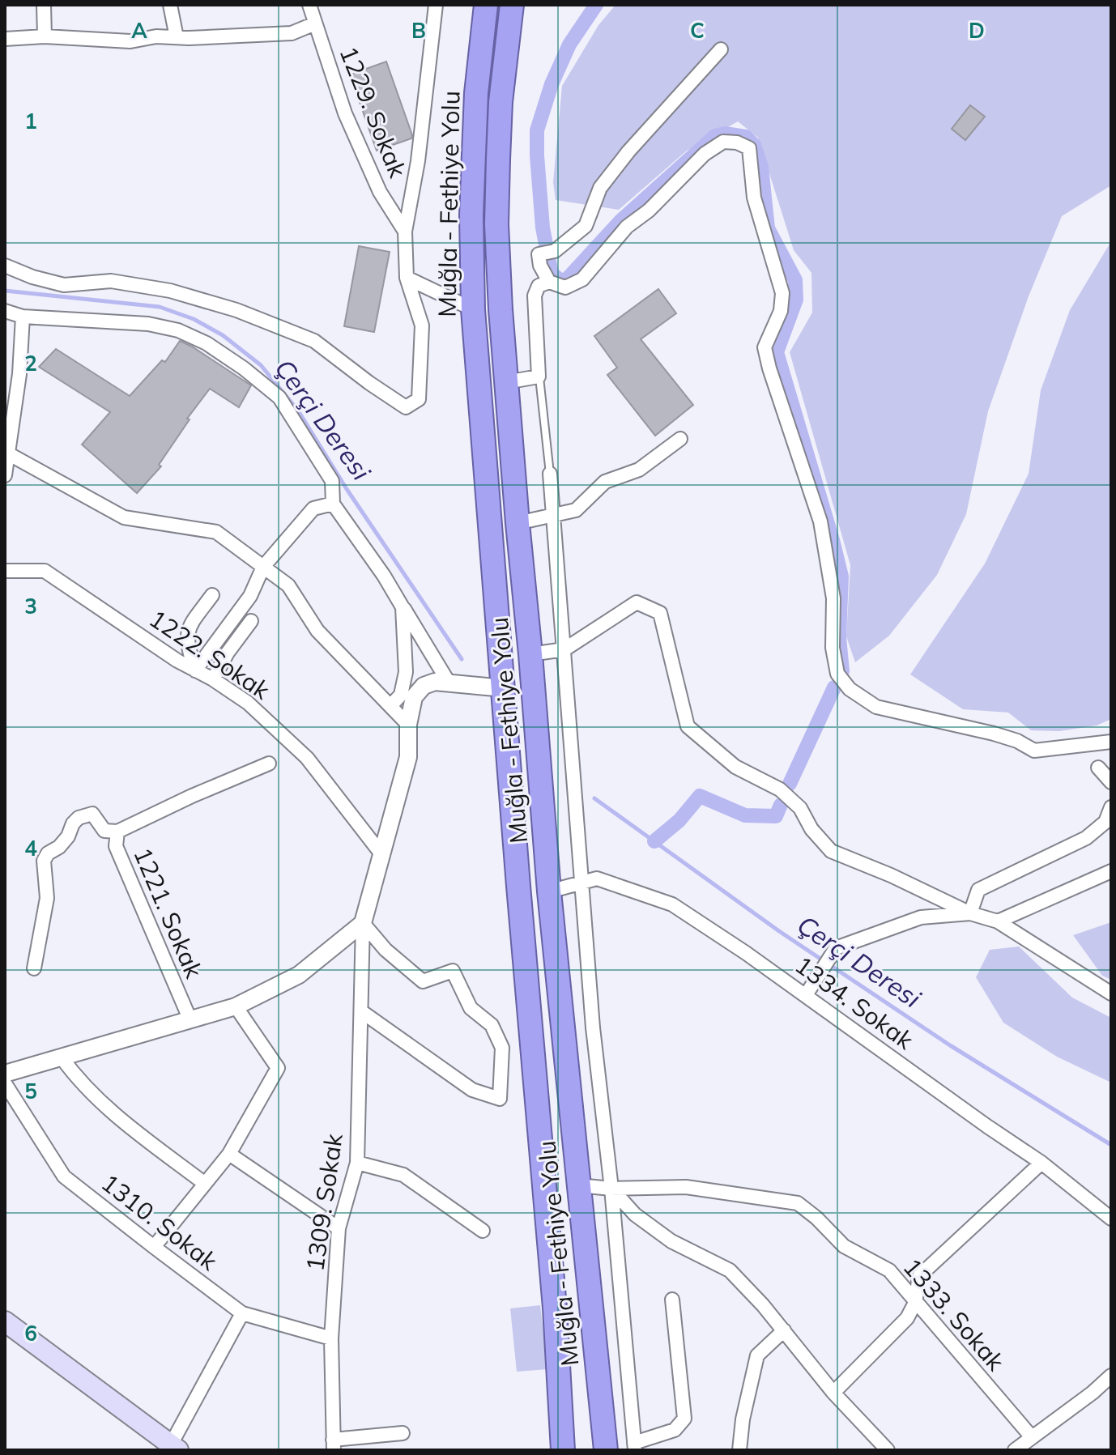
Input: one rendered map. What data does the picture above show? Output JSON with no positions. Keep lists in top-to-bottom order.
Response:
{
  "streets": {
    "highway": ["Muğla - Fethiye Yolu"],
    "street": [
      "1229. Sokak",
      "1222. Sokak",
      "1221. Sokak",
      "1334. Sokak",
      "1309. Sokak",
      "1310. Sokak",
      "1333. Sokak"
    ]
  },
  "crossings": [
    ["Muğla - Fethiye Yolu", "1334. Sokak"],
    ["Muğla - Fethiye Yolu", "1333. Sokak"],
    ["1309. Sokak", "1310. Sokak"]
  ],
  "water": ["Çerçi Deresi"],
  "grid": {
    "columns": [
      "A",
      "B",
      "C",
      "D"
    ],
    "rows": [
      "1",
      "2",
      "3",
      "4",
      "5",
      "6"
    ]
  }
}
